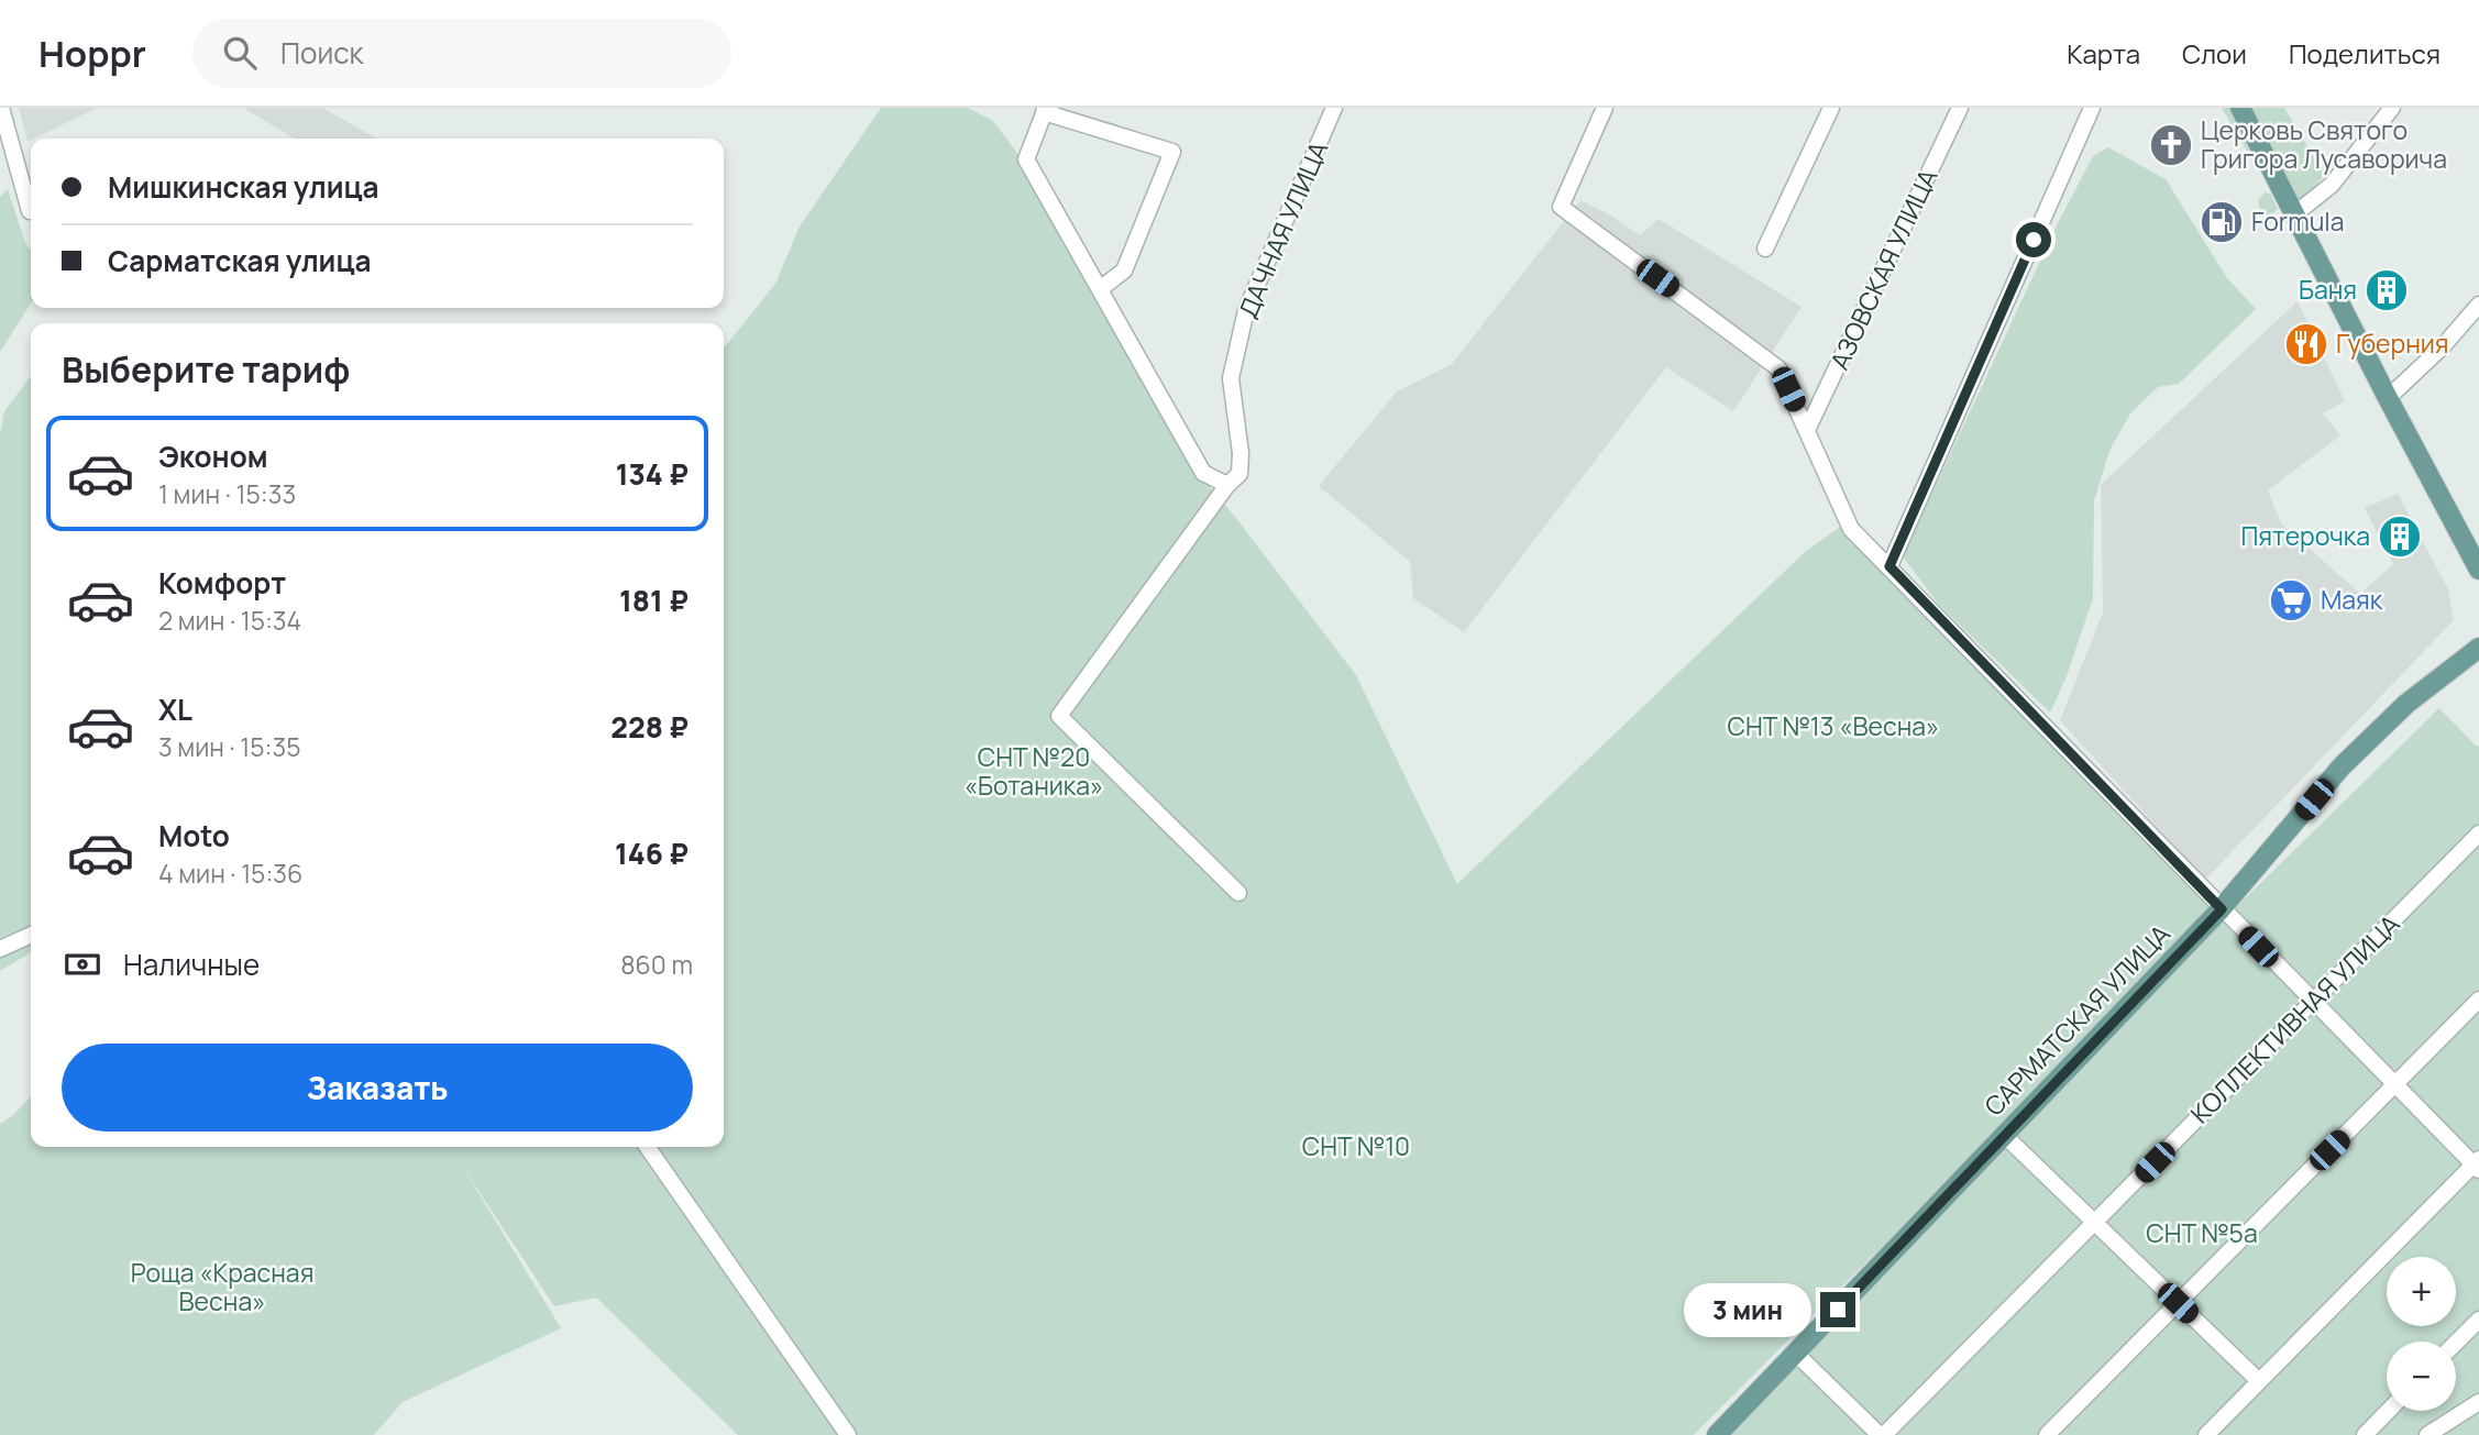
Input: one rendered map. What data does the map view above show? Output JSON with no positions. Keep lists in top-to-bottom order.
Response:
{
  "streets": {
    "main road": ["САРМАТСКАЯ УЛИЦА"],
    "street": ["ДАЧНАЯ УЛИЦА", "АЗОВСКАЯ УЛИЦА", "КОЛЛЕКТИВНАЯ УЛИЦА"]
  },
  "parks": [
    "СНТ №13 «Весна»",
    "СНТ №20 «Ботаника»",
    "СНТ №10",
    "СНТ №5а",
    "Роща «Красная Весна»"
  ],
  "places": {
    "church": ["Церковь Святого Григора Лусаворича"],
    "fuel station": ["Formula"],
    "building": ["Баня", "Пятерочка"],
    "restaurant": ["Губерния"],
    "supermarket": ["Маяк"]
  },
  "page": {
    "header": "Hoppr",
    "search": "Поиск",
    "nav": ["Карта", "Слои", "Поделиться"],
    "banner": ["Мишкинская улица", "Сарматская улица"],
    "heading": "Выберите тариф",
    "list": [
      {
        "name": "Эконом",
        "note": "1 мин · 15:33",
        "value": "134 ₽"
      },
      {
        "name": "Комфорт",
        "note": "2 мин · 15:34",
        "value": "181 ₽"
      },
      {
        "name": "XL",
        "note": "3 мин · 15:35",
        "value": "228 ₽"
      },
      {
        "name": "Moto",
        "note": "4 мин · 15:36",
        "value": "146 ₽"
      }
    ],
    "pay": ["Наличные", "860 m"],
    "buttons": "Заказать",
    "map_buttons": ["+", "−"],
    "bubble": "3 мин"
  }
}
